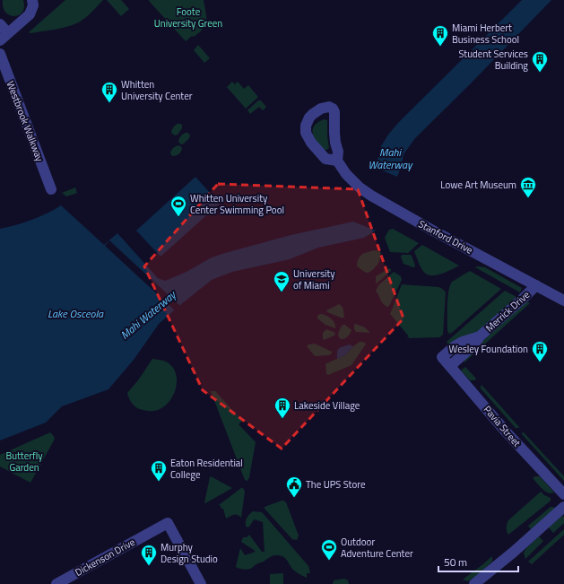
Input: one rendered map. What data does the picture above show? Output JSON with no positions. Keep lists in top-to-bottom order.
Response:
{
  "streets": {
    "street": [
      "Westbrook Walkway",
      "Stanford Drive",
      "Merrick Drive",
      "Pavia Street",
      "Dickenson Drive"
    ]
  },
  "crossings": [
    ["Stanford Drive", "Merrick Drive"],
    ["Merrick Drive", "Pavia Street"]
  ],
  "water": ["Mahi Waterway", "Lake Osceola"],
  "parks": ["Foote University Green", "Butterfly Garden"],
  "places": {
    "building": [
      "Miami Herbert Business School",
      "Student Services Building",
      "Whitten University Center",
      "Wesley Foundation",
      "Lakeside Village",
      "Eaton Residential College",
      "Murphy Design Studio"
    ],
    "museum": ["Lowe Art Museum"],
    "sports": ["Whitten University Center Swimming Pool", "Outdoor Adventure Center"],
    "school or university": ["University of Miami"],
    "public building": ["The UPS Store"]
  },
  "scale_bar": "50 m"
}
